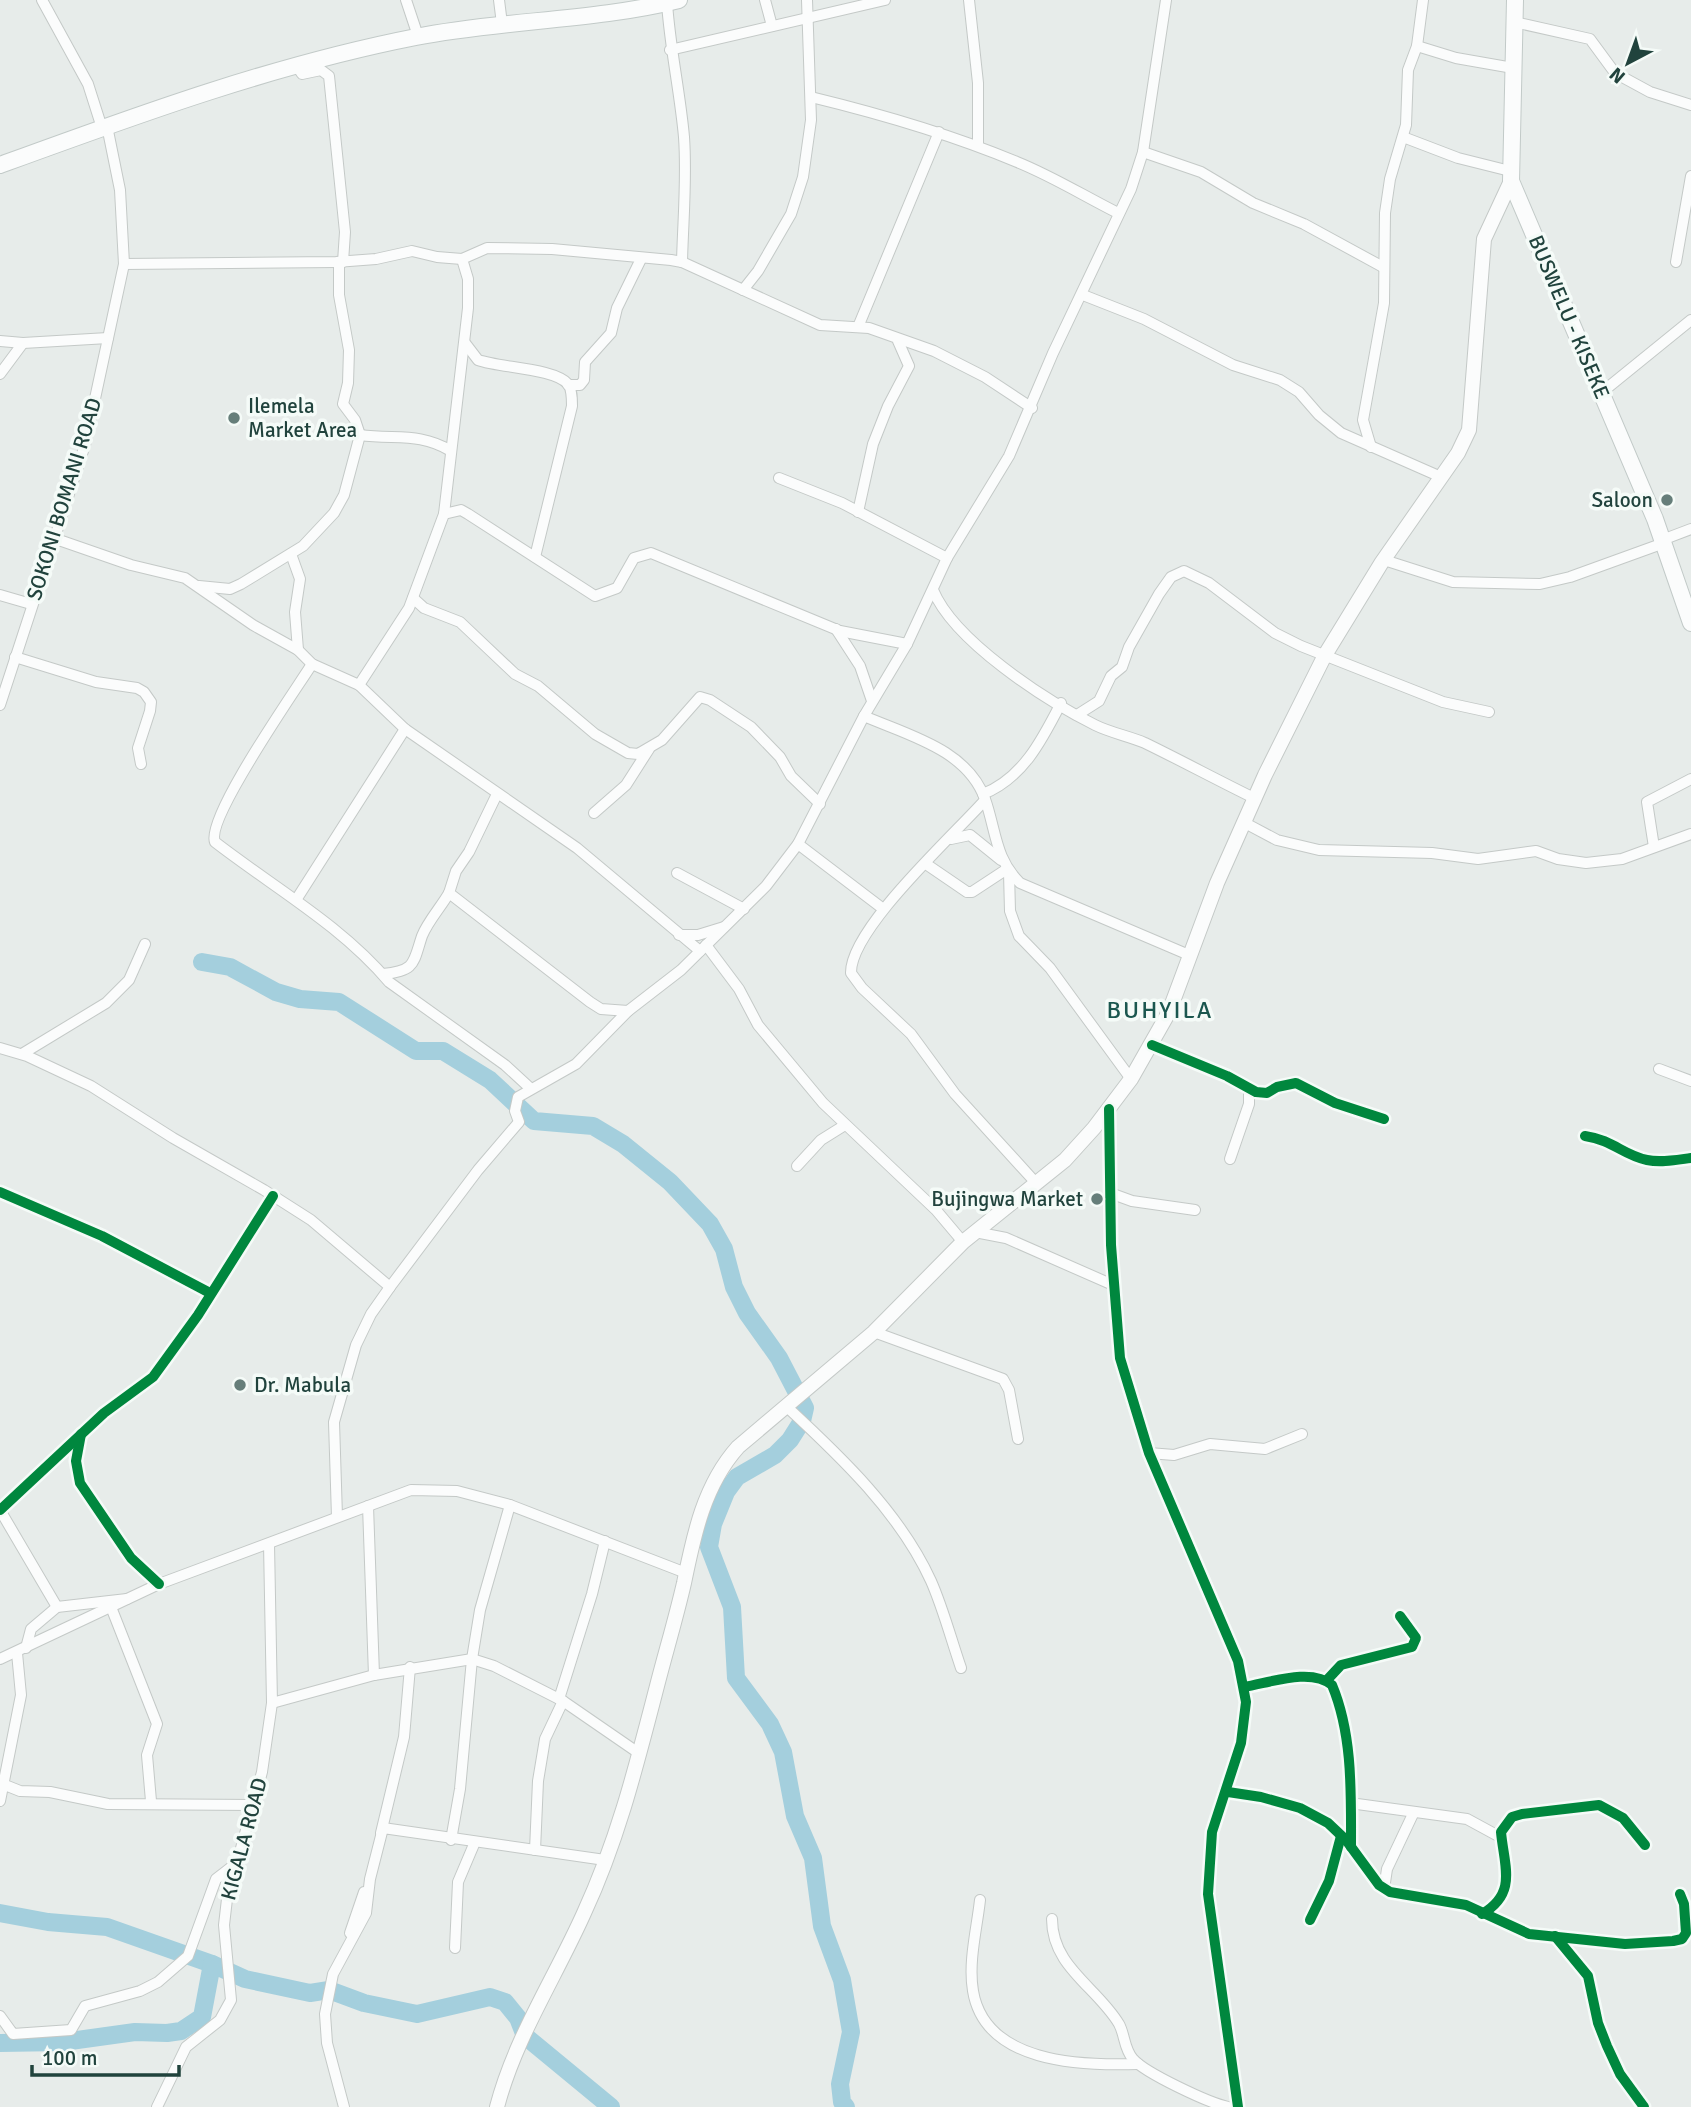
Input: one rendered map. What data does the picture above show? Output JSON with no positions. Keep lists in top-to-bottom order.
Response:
{
  "streets": {
    "main road": ["BUSWELU - KISEKE"],
    "street": ["SOKONI BOMANI ROAD", "KIGALA ROAD"]
  },
  "districts": ["BUHYILA"],
  "places": [
    "Ilemela Market Area",
    "Saloon",
    "Bujingwa Market",
    "Dr. Mabula"
  ],
  "scale_bar": "100 m",
  "north": "bottom left"
}
